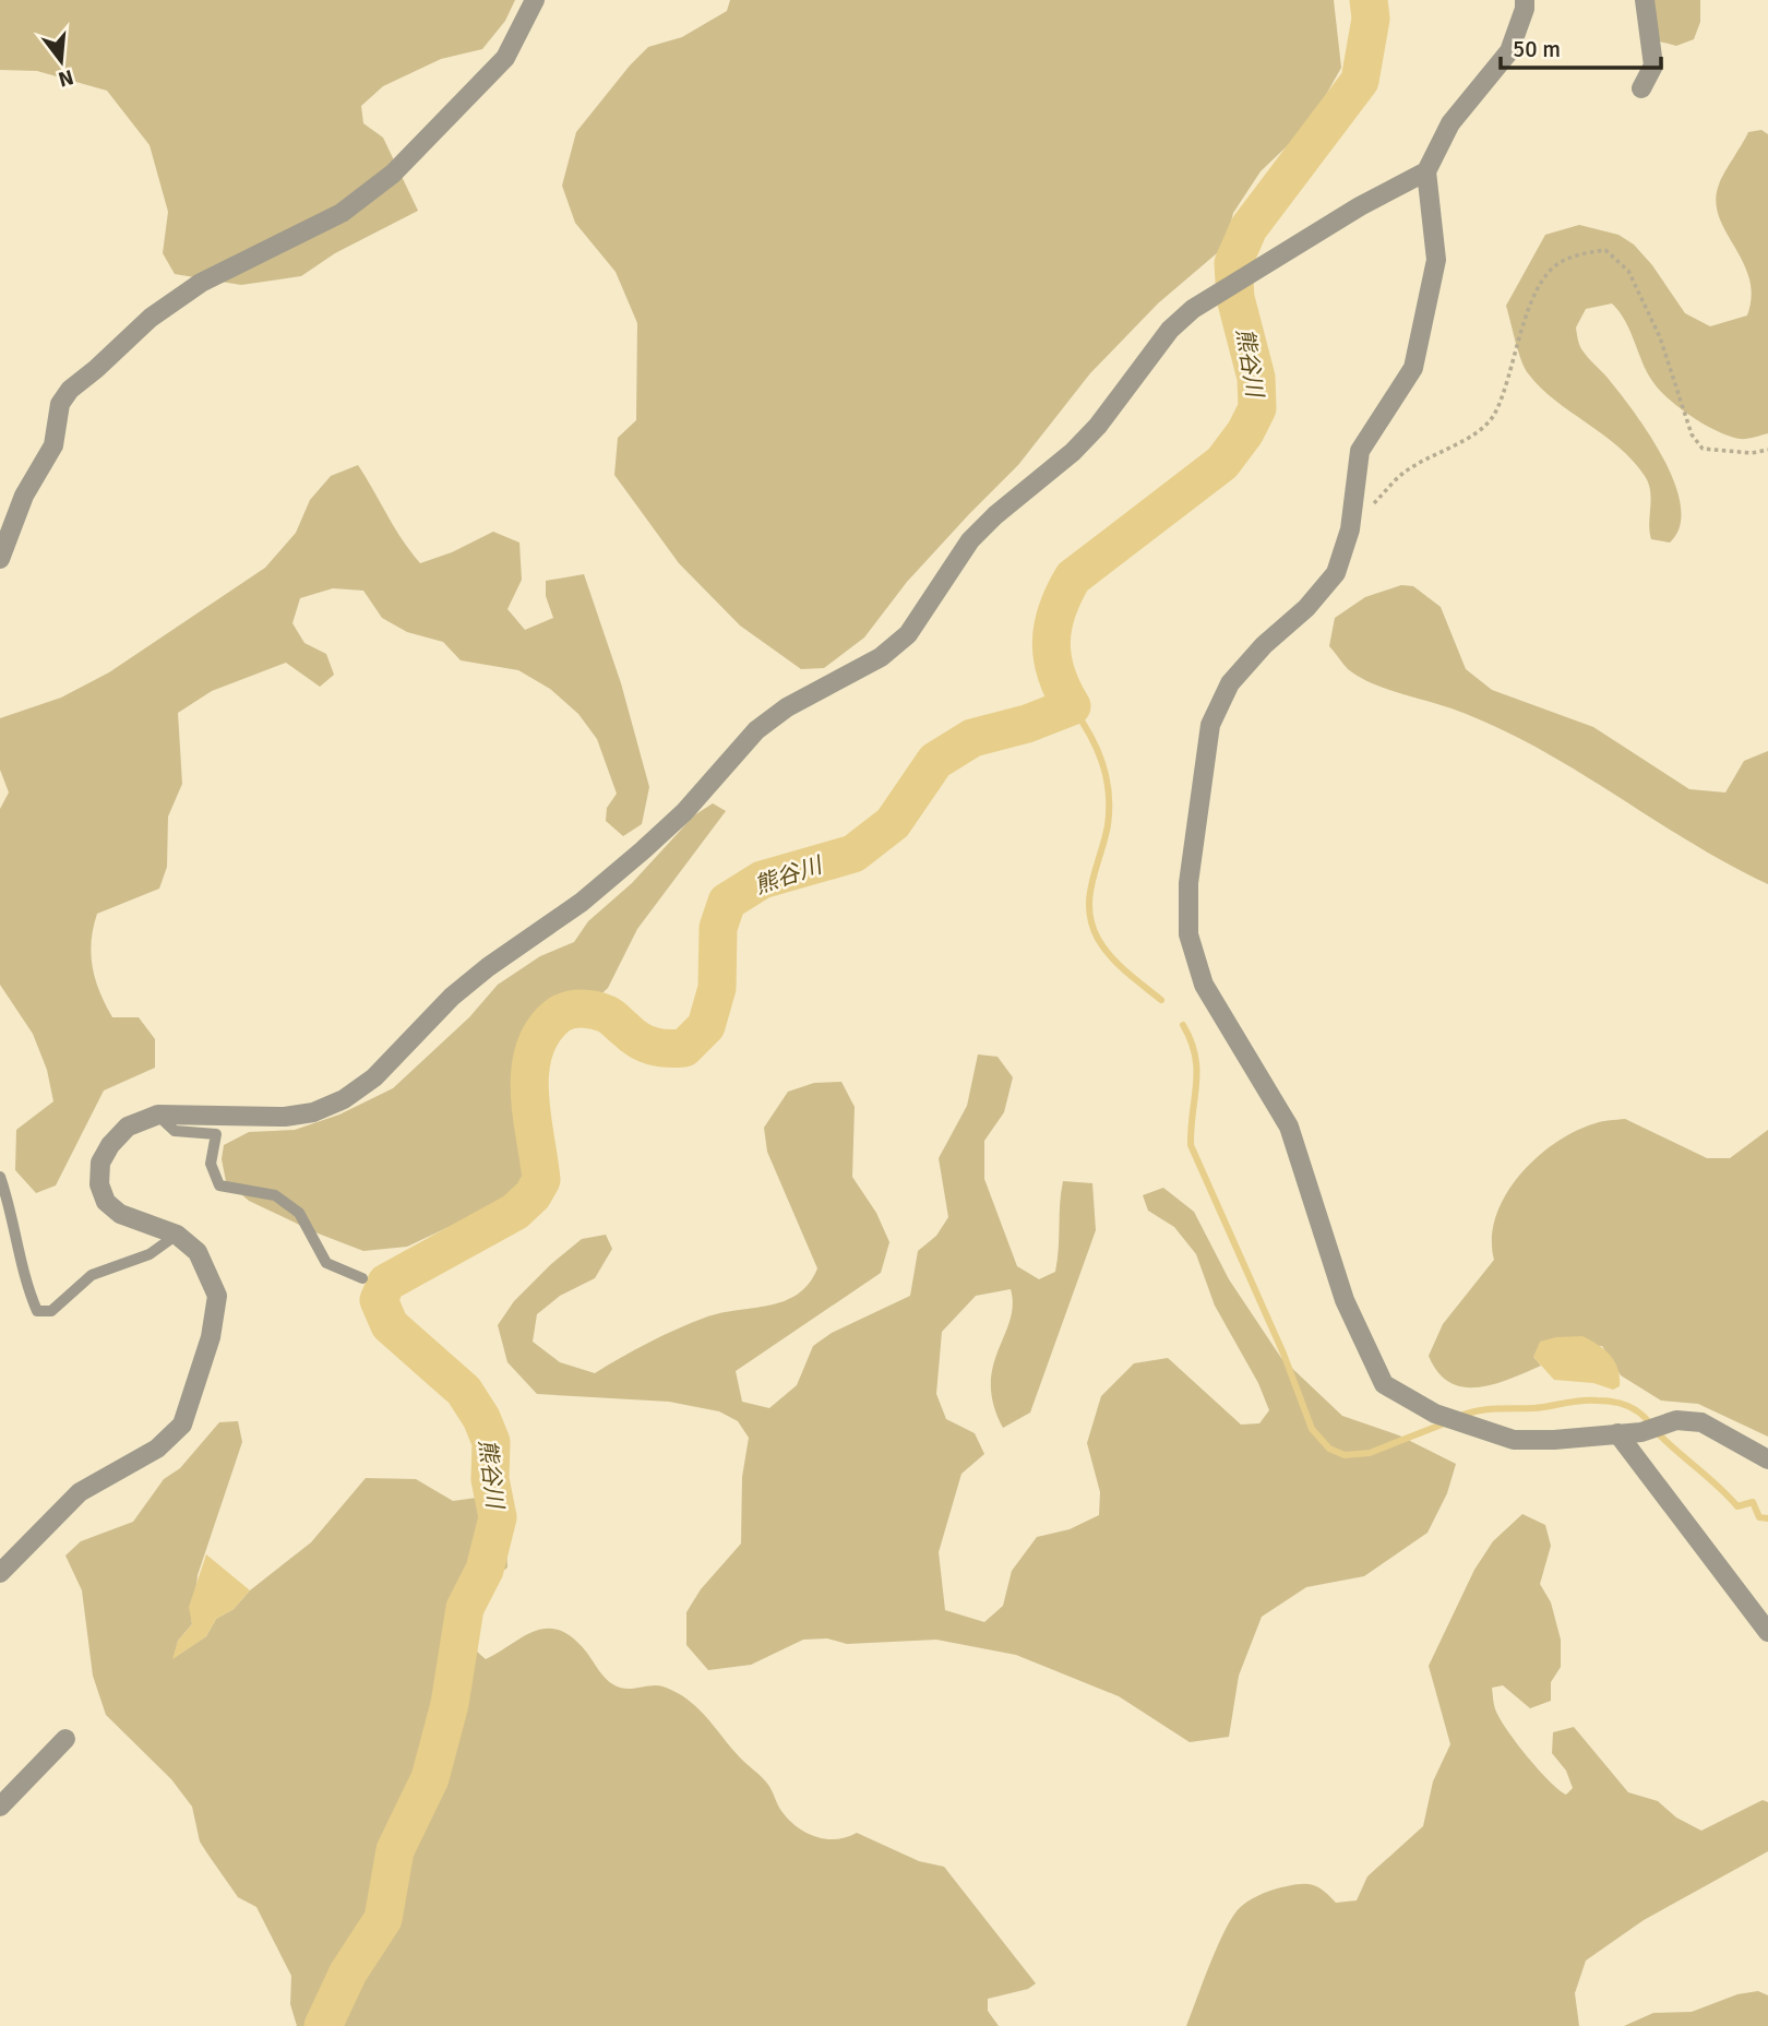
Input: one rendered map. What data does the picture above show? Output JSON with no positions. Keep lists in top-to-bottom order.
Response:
{
  "water": ["熊谷川"],
  "scale_bar": "50 m",
  "north": "bottom"
}
